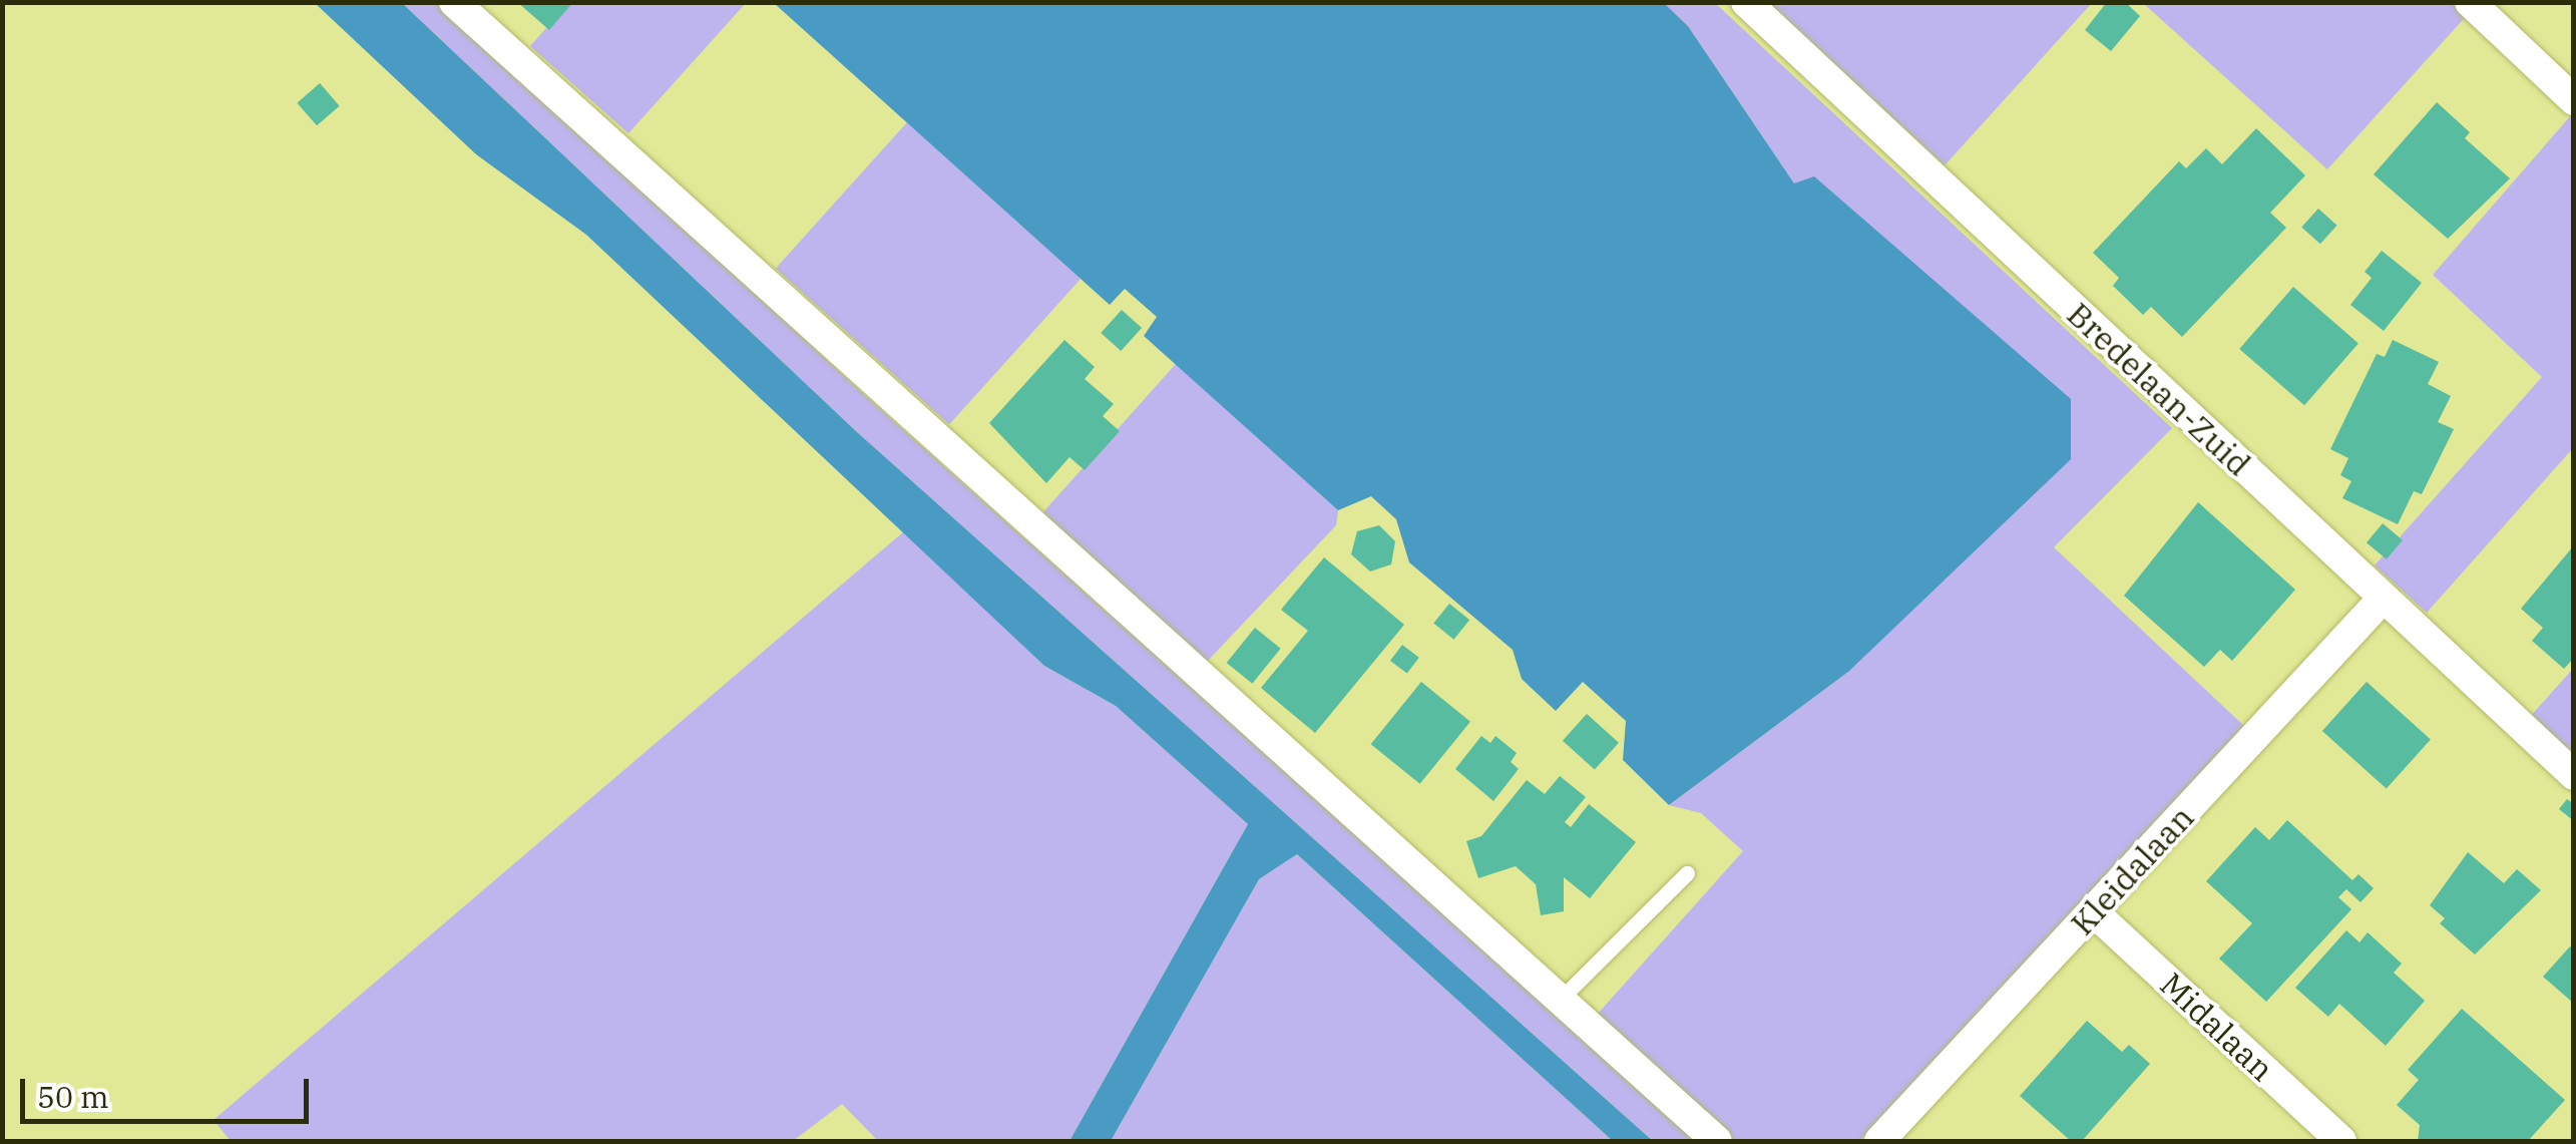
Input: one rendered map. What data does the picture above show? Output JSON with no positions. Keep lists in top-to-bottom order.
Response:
{
  "streets": {
    "street": ["Bredelaan-Zuid", "Kleidalaan", "Midalaan"]
  },
  "crossings": [
    ["Bredelaan-Zuid", "Kleidalaan"],
    ["Kleidalaan", "Midalaan"]
  ],
  "scale_bar": "50 m"
}
